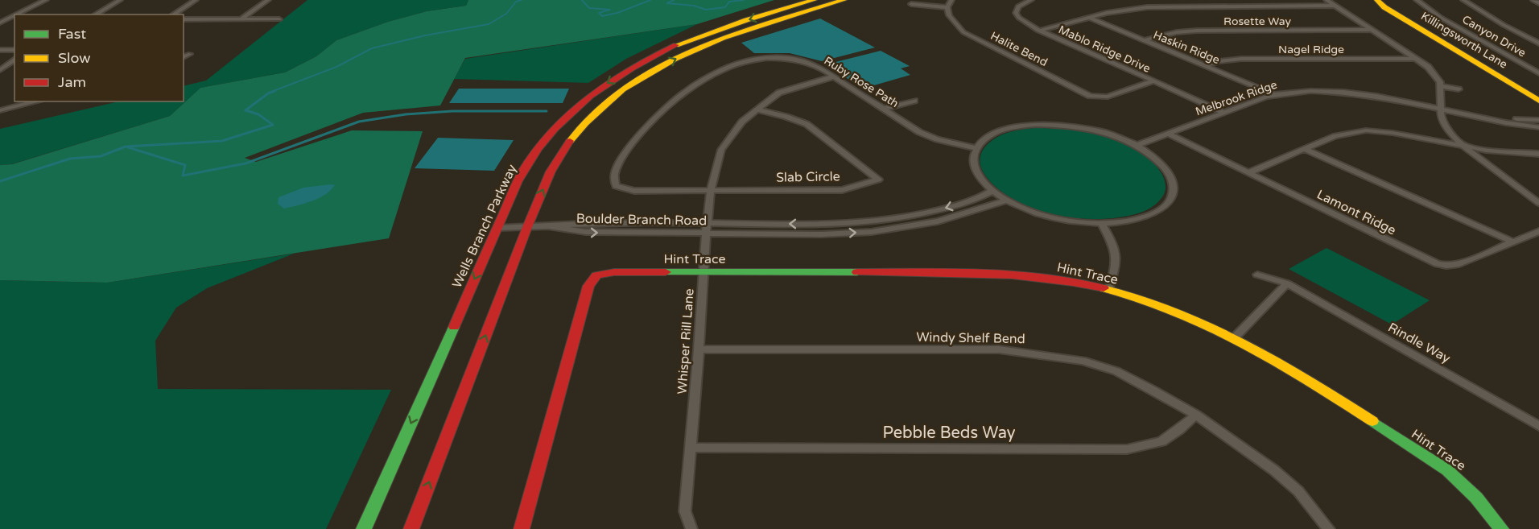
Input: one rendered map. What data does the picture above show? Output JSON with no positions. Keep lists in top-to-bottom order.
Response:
{
  "streets": {
    "street": [
      "Rosette Way",
      "Canyon Drive",
      "Killingsworth Lane",
      "Haskin Ridge",
      "Halite Bend",
      "Mablo Ridge Drive",
      "Nagel Ridge",
      "Ruby Rose Path",
      "Melbrook Ridge",
      "Slab Circle",
      "Lamont Ridge",
      "Boulder Branch Road",
      "Wells Branch Parkway",
      "Hint Trace",
      "Windy Shelf Bend",
      "Whisper Rill Lane",
      "Rindle Way",
      "Pebble Beds Way"
    ]
  },
  "crossings": [
    ["Rosette Way", "Haskin Ridge"],
    ["Haskin Ridge", "Nagel Ridge"],
    ["Haskin Ridge", "Melbrook Ridge"],
    ["Halite Bend", "Mablo Ridge Drive"],
    ["Mablo Ridge Drive", "Melbrook Ridge"],
    ["Ruby Rose Path", "Slab Circle"],
    ["Ruby Rose Path", "Whisper Rill Lane"],
    ["Melbrook Ridge", "Lamont Ridge"],
    ["Slab Circle", "Whisper Rill Lane"],
    ["Boulder Branch Road", "Whisper Rill Lane"],
    ["Hint Trace", "Whisper Rill Lane"],
    ["Windy Shelf Bend", "Whisper Rill Lane"],
    ["Windy Shelf Bend", "Pebble Beds Way"],
    ["Whisper Rill Lane", "Pebble Beds Way"]
  ],
  "legend": ["Fast", "Slow", "Jam"]
}
